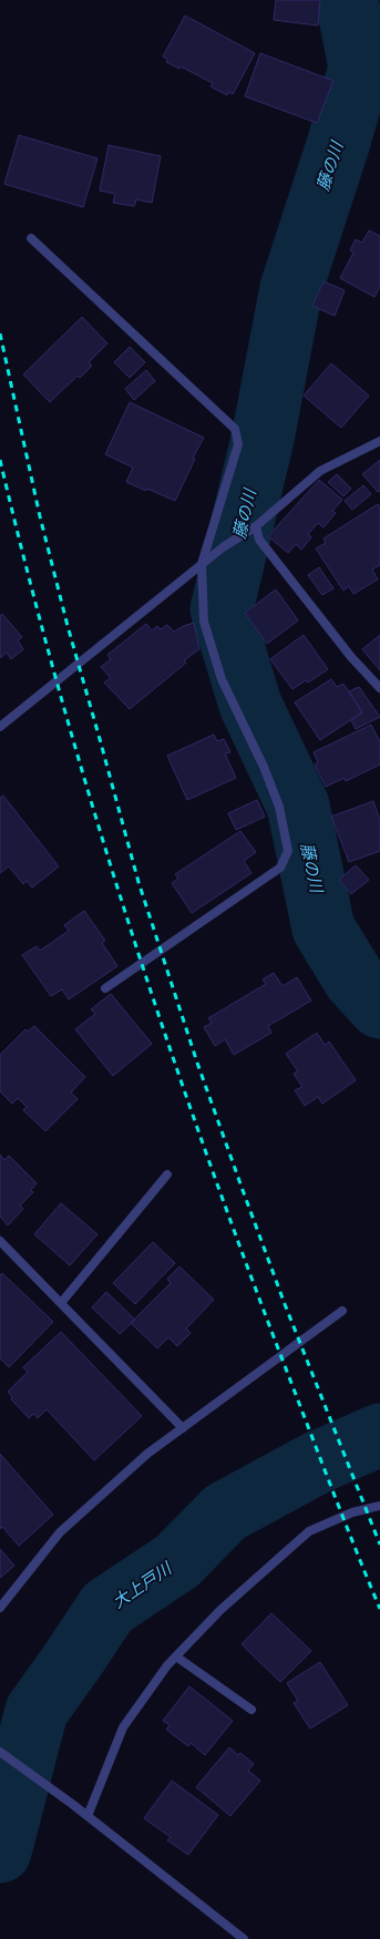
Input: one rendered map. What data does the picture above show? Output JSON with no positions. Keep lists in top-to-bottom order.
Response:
{
  "water": ["藤の川", "大上戸川"]
}
